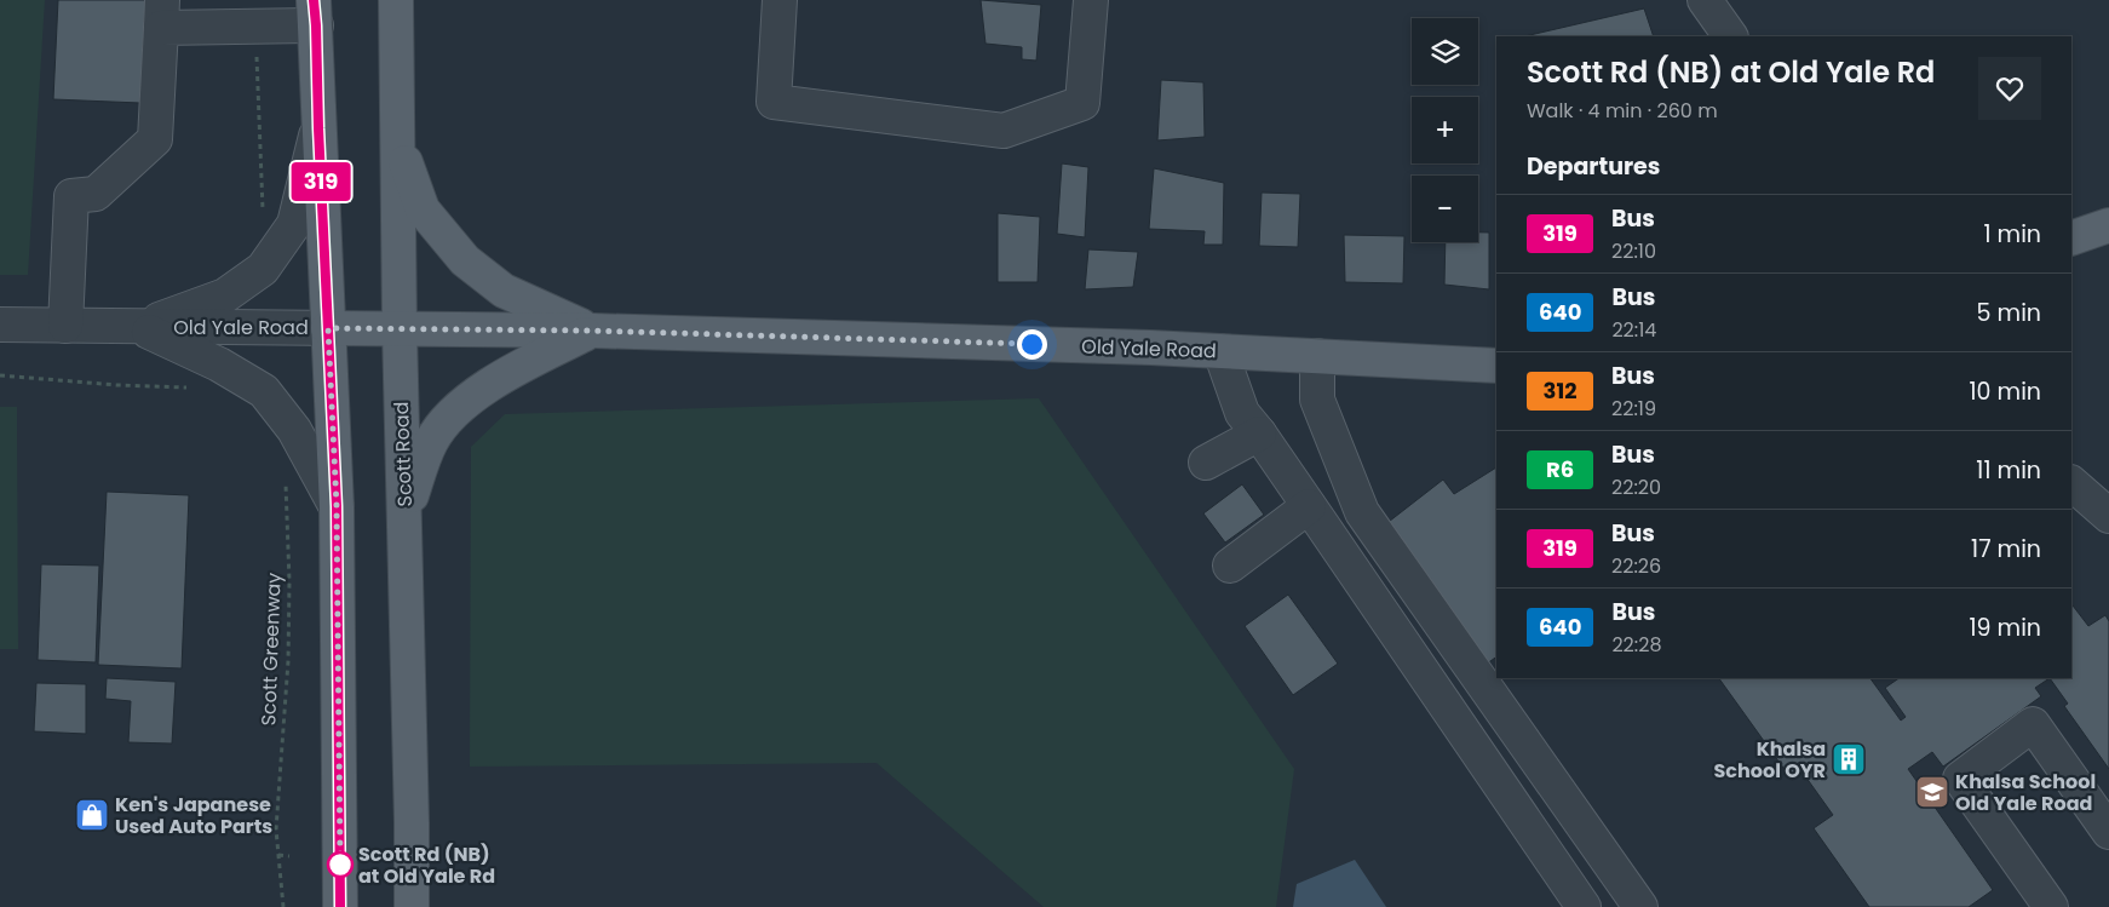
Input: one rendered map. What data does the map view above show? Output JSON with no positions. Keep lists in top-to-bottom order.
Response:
{
  "streets": {
    "main road": ["Old Yale Road", "Scott Road"],
    "path": ["Scott Greenway"]
  },
  "crossings": [
    ["Old Yale Road", "Scott Road"]
  ],
  "places": {
    "building": ["Khalsa School OYR"],
    "school or university": ["Khalsa School Old Yale Road"],
    "shop": ["Ken's Japanese Used Auto Parts"],
    "other": ["Scott Rd (NB) at Old Yale Rd"]
  },
  "lines": ["bus line 319"],
  "page": {
    "on_map": "319",
    "map_buttons": ["+", "−"],
    "heading": [
      ["Scott Rd (NB) at Old Yale Rd", "Walk · 4 min · 260 m"],
      "Departures"
    ],
    "list": [
      {
        "mark": "319",
        "name": "Bus",
        "note": "22:10",
        "value": "1 min"
      },
      {
        "mark": "640",
        "name": "Bus",
        "note": "22:14",
        "value": "5 min"
      },
      {
        "mark": "312",
        "name": "Bus",
        "note": "22:19",
        "value": "10 min"
      },
      {
        "mark": "R6",
        "name": "Bus",
        "note": "22:20",
        "value": "11 min"
      },
      {
        "mark": "319",
        "name": "Bus",
        "note": "22:26",
        "value": "17 min"
      },
      {
        "mark": "640",
        "name": "Bus",
        "note": "22:28",
        "value": "19 min"
      }
    ]
  }
}
